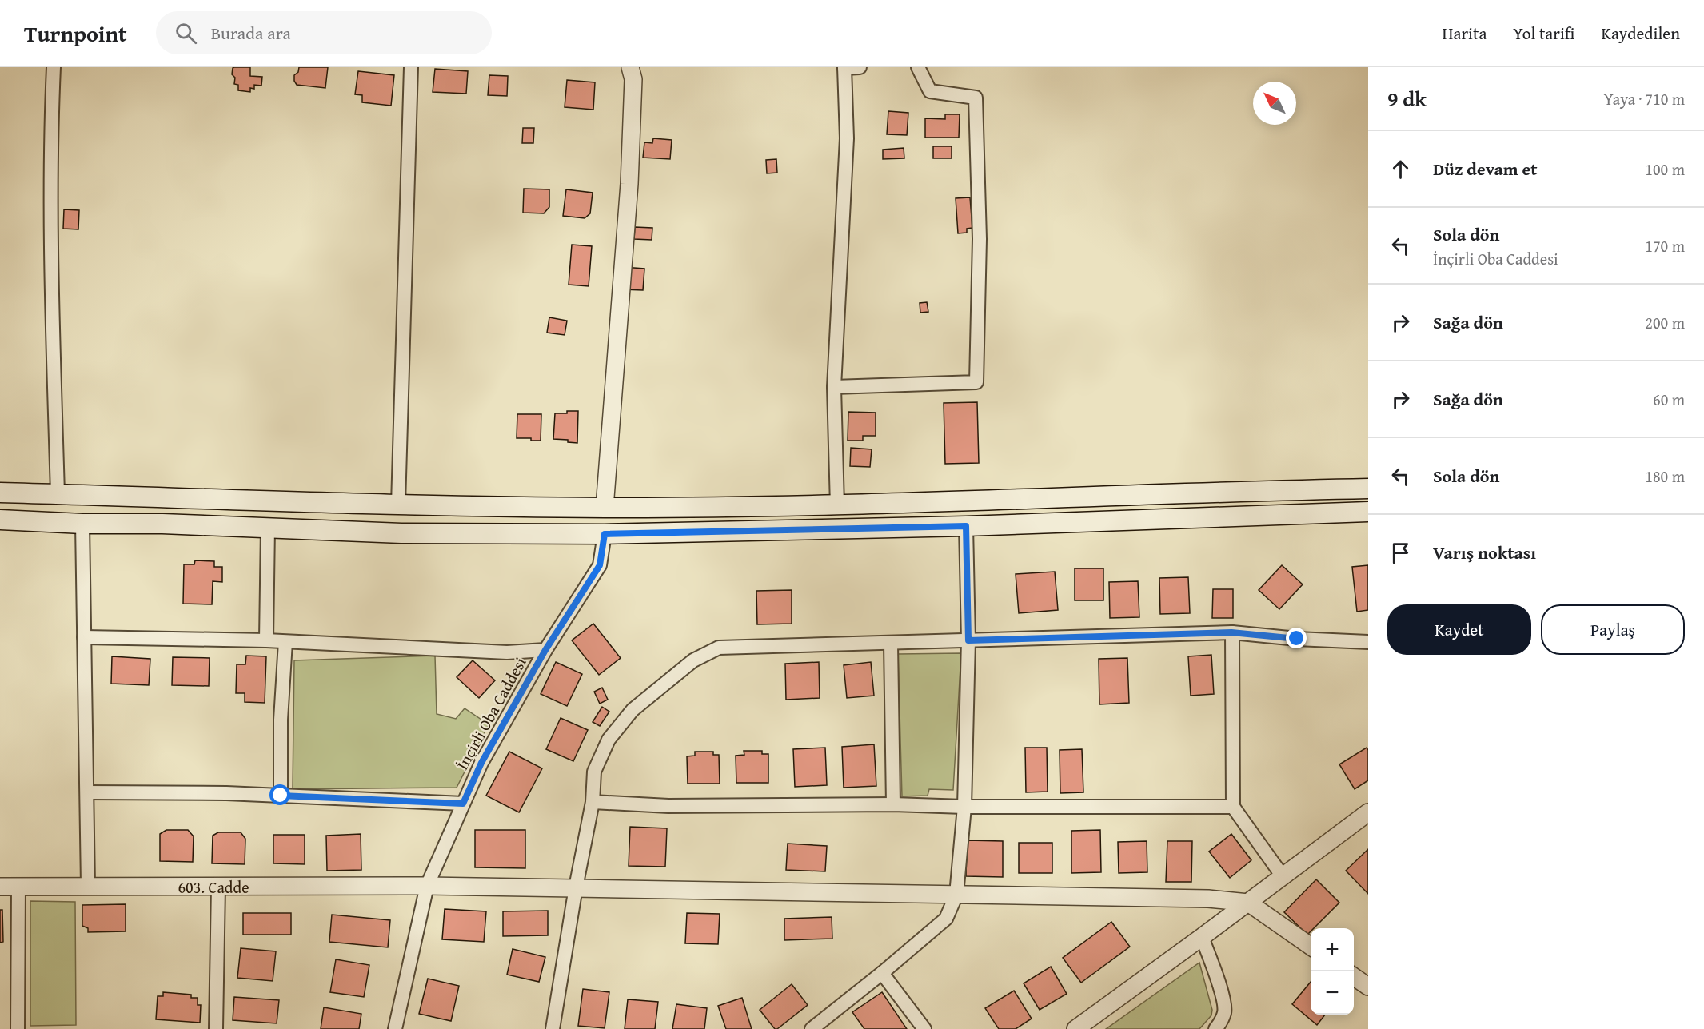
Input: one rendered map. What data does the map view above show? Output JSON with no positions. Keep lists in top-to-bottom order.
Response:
{
  "streets": {
    "street": ["İnçirli Oba Caddesi", "603. Cadde"]
  },
  "crossings": [
    ["İnçirli Oba Caddesi", "603. Cadde"]
  ],
  "north": "top left",
  "page": {
    "header": "Turnpoint",
    "search": "Burada ara",
    "nav": ["Harita", "Yol tarifi", "Kaydedilen"],
    "heading": ["9 dk", "Yaya · 710 m"],
    "list": [
      ["Düz devam et", "100 m"],
      ["Sola dön", "İnçirli Oba Caddesi", "170 m"],
      ["Sağa dön", "200 m"],
      ["Sağa dön", "60 m"],
      ["Sola dön", "180 m"],
      "Varış noktası"
    ],
    "buttons": ["Kaydet", "Paylaş"],
    "map_buttons": ["+", "−"]
  }
}
